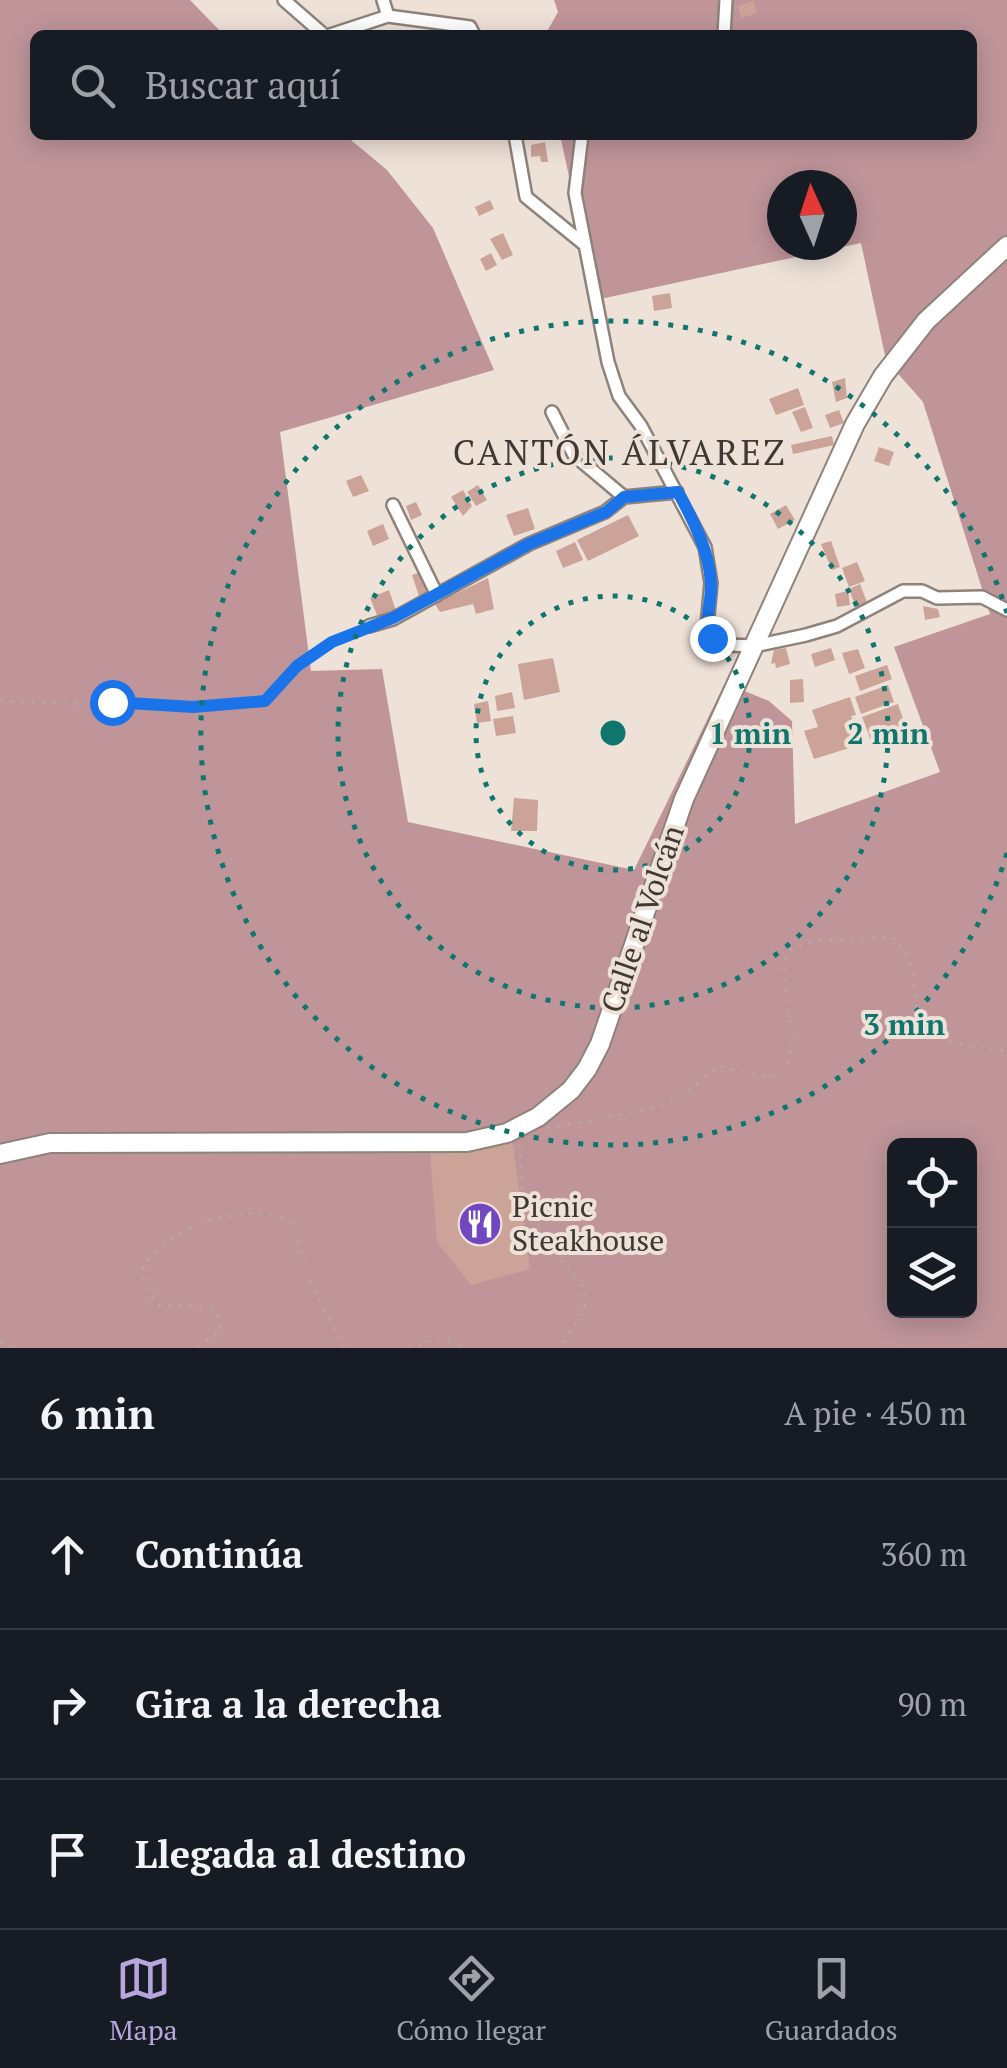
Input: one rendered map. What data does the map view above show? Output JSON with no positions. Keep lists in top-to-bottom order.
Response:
{
  "streets": {
    "street": ["Calle al Volcán"]
  },
  "districts": ["CANTÓN ÁLVAREZ"],
  "places": {
    "restaurant": ["Picnic Steakhouse"]
  },
  "north": "top",
  "page": {
    "search": "Buscar aquí",
    "heading": ["6 min", "A pie · 450 m"],
    "list": [
      ["Continúa", "360 m"],
      ["Gira a la derecha", "90 m"],
      "Llegada al destino"
    ],
    "nav": ["Mapa", "Cómo llegar", "Guardados"]
  },
  "rings": ["1 min", "2 min", "3 min"]
}
